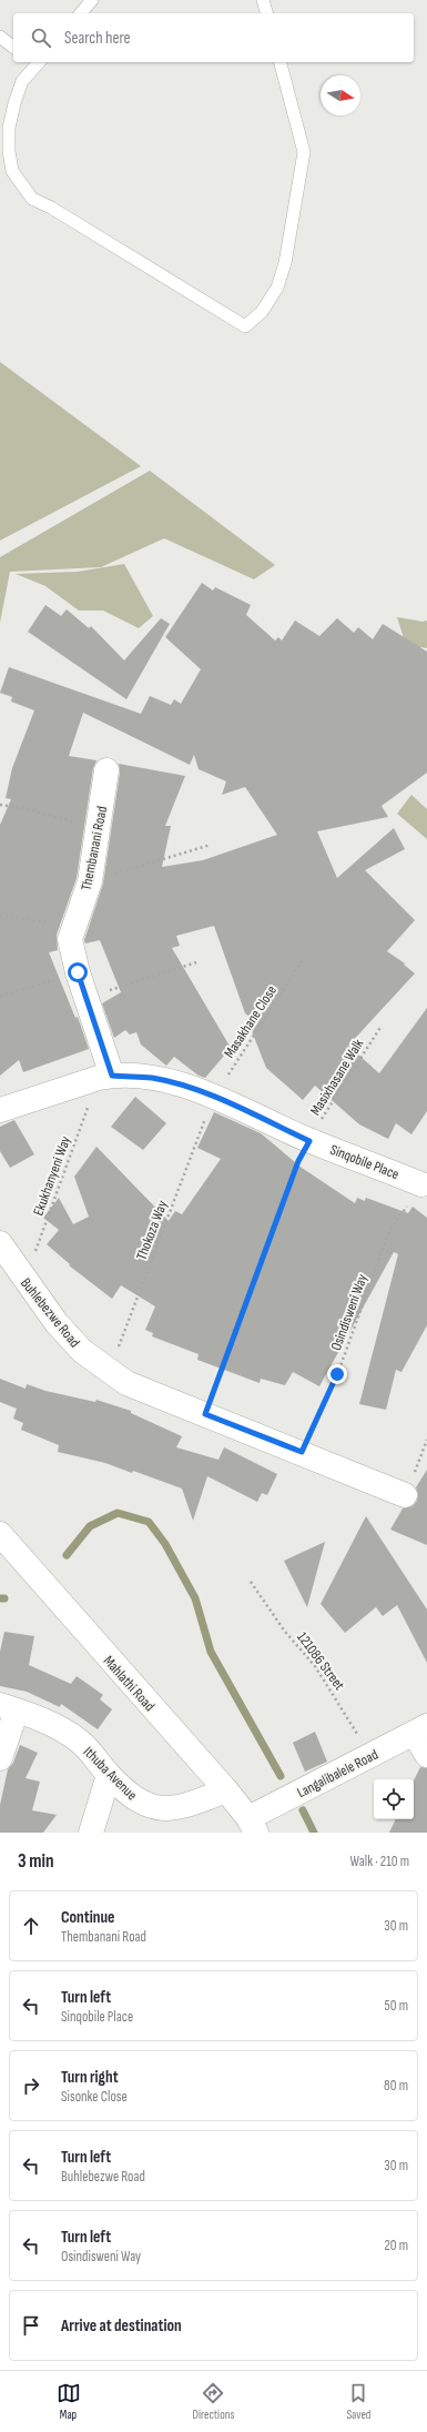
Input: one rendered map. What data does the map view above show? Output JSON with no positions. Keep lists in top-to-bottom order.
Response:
{
  "streets": {
    "street": [
      "Thembanani Road",
      "Sinqobile Place",
      "Buhlebezwe Road",
      "Mahlathi Road",
      "Ithuba Avenue",
      "Langalibalele Road"
    ],
    "path": [
      "Masakhane Close",
      "Masixhasane Walk",
      "Ekukhanyeni Way",
      "Thokoza Way",
      "Osindisweni Way",
      "121086 Street"
    ]
  },
  "crossings": [
    ["Thembanani Road", "Sinqobile Place"],
    ["Thembanani Road", "Ekukhanyeni Way"],
    ["Masakhane Close", "Sinqobile Place"],
    ["Masakhane Close", "Thokoza Way"],
    ["Masixhasane Walk", "Sinqobile Place"],
    ["Masixhasane Walk", "Buhlebezwe Road"],
    ["Sinqobile Place", "Ekukhanyeni Way"],
    ["Sinqobile Place", "Thokoza Way"],
    ["Sinqobile Place", "Osindisweni Way"],
    ["Ekukhanyeni Way", "Buhlebezwe Road"],
    ["Thokoza Way", "Buhlebezwe Road"],
    ["Buhlebezwe Road", "Osindisweni Way"],
    ["121086 Street", "Langalibalele Road"],
    ["Mahlathi Road", "Ithuba Avenue"],
    ["Mahlathi Road", "Langalibalele Road"]
  ],
  "north": "right",
  "page": {
    "search": "Search here",
    "heading": ["3 min", "Walk · 210 m"],
    "list": [
      ["Continue", "Thembanani Road", "30 m"],
      ["Turn left", "Sinqobile Place", "50 m"],
      ["Turn right", "Sisonke Close", "80 m"],
      ["Turn left", "Buhlebezwe Road", "30 m"],
      ["Turn left", "Osindisweni Way", "20 m"],
      "Arrive at destination"
    ],
    "nav": ["Map", "Directions", "Saved"]
  }
}
